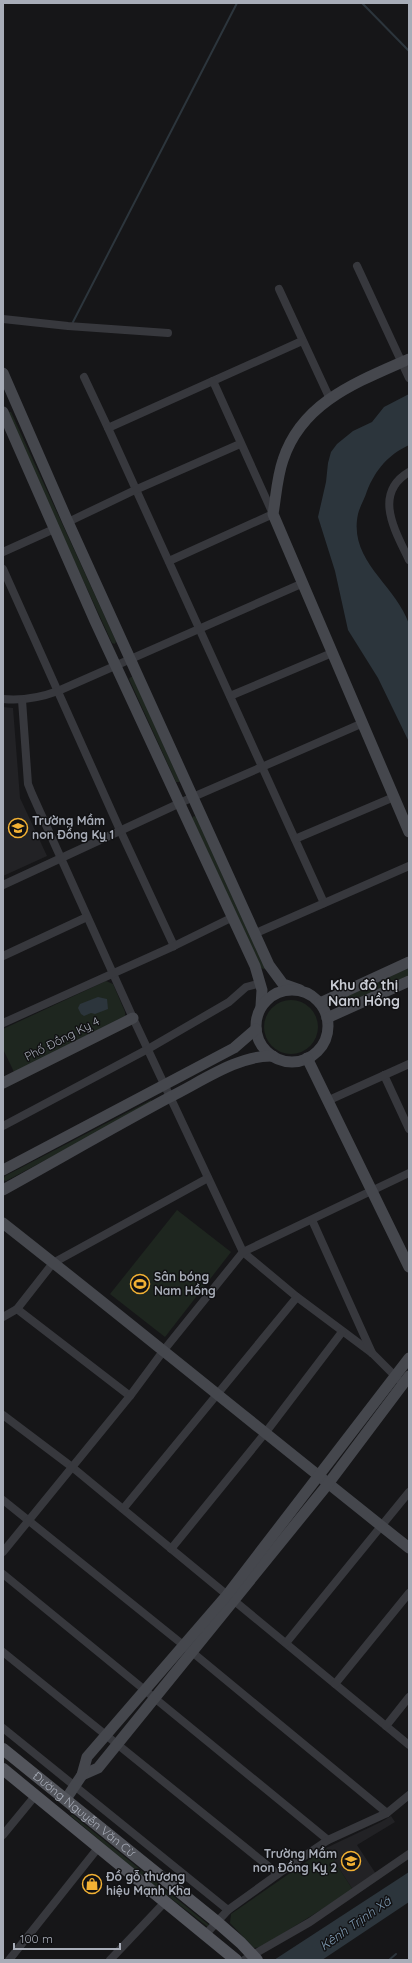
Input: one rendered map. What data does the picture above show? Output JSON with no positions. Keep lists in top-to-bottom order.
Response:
{
  "streets": {
    "main road": ["Đường Nguyễn Văn Cừ"],
    "street": ["Phố Đồng Kỵ 4"]
  },
  "districts": ["Khu đô thị Nam Hồng"],
  "water": ["Kênh Trịnh Xá"],
  "places": {
    "school or university": ["Trường Mầm non Đồng Kỵ 1", "Trường Mầm non Đồng Kỵ 2"],
    "sports": ["Sân bóng Nam Hồng"],
    "shop": ["Đồ gỗ thương hiệu Mạnh Kha"]
  },
  "scale_bar": "100 m"
}
